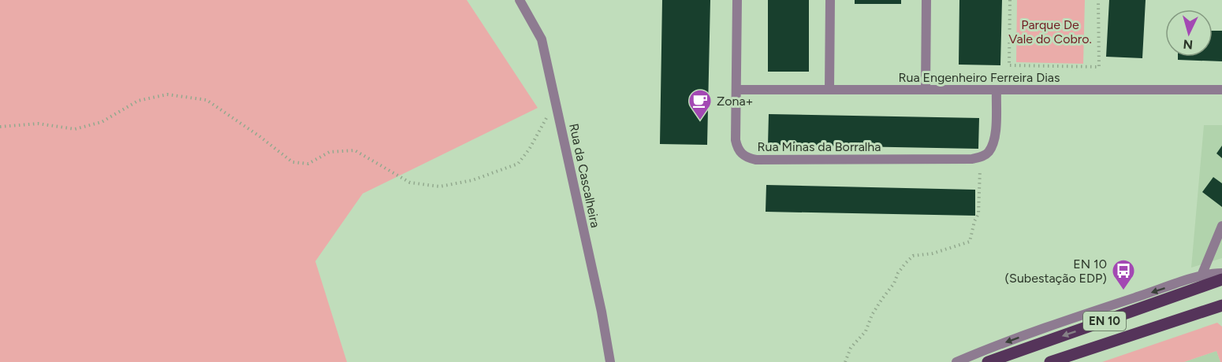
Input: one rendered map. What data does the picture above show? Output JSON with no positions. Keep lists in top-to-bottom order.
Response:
{
  "streets": {
    "main road": ["EN 10"],
    "street": ["Rua Engenheiro Ferreira Dias", "Rua Minas da Borralha", "Rua da Cascalheira"]
  },
  "crossings": [
    ["Rua Engenheiro Ferreira Dias", "Rua Minas da Borralha"]
  ],
  "parks": ["Parque De Vale do Cobro."],
  "places": {
    "cafe": ["Zona+"],
    "bus stop": ["EN 10 (Subestação EDP)"]
  },
  "north": "bottom"
}
